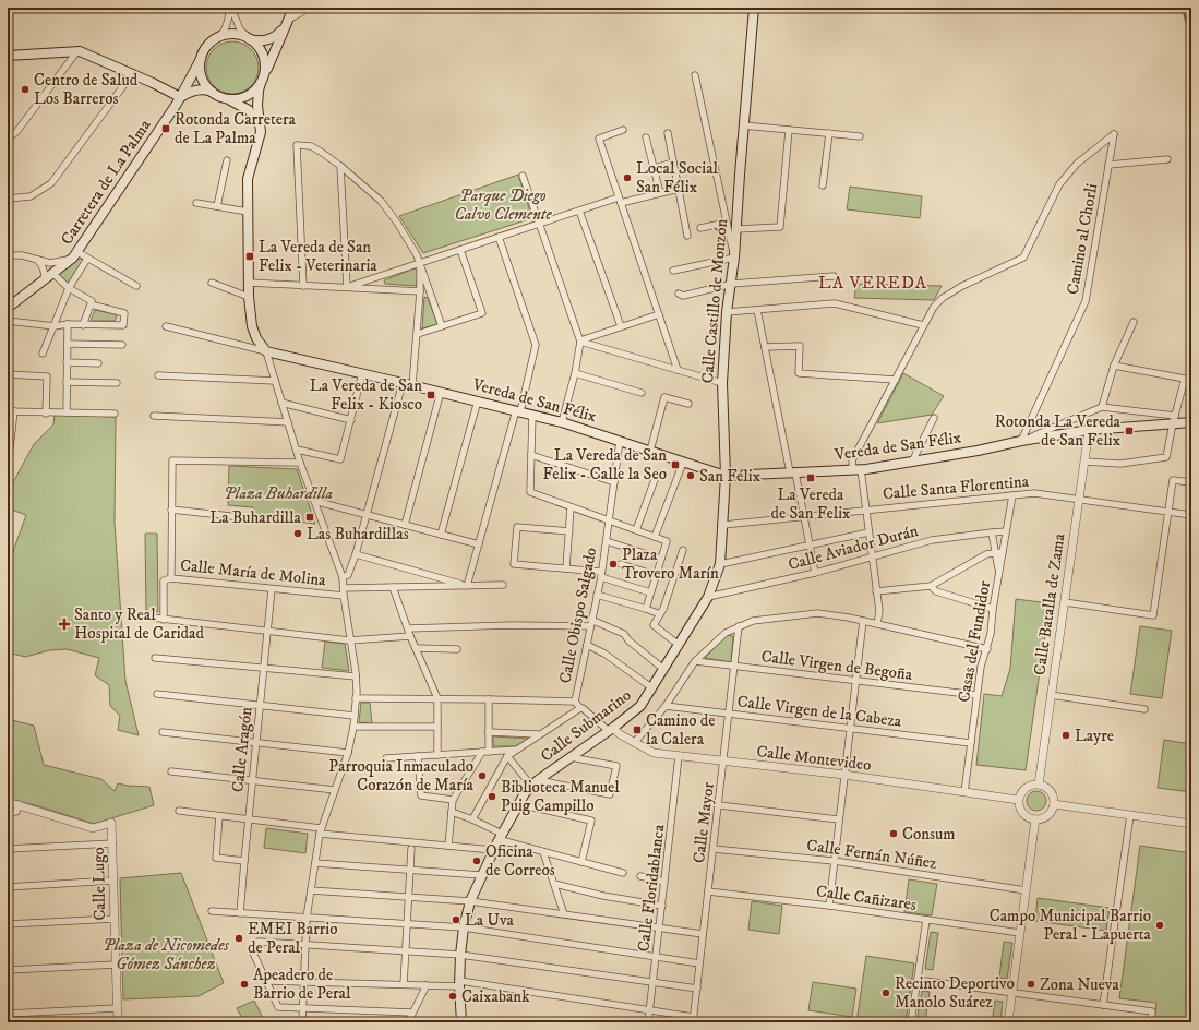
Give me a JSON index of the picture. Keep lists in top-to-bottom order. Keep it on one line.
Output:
{"streets":{"main road":["Carretera de La Palma","Calle Castillo de Monzón","Vereda de San Félix","Calle Submarino"],"street":["Camino al Chorli","Calle Santa Florentina","Calle Aviador Durán","Calle María de Molina","Calle Batalla de Zama","Calle Obispo Salgado","Casas del Fundidor","Calle Virgen de Begoña","Calle Virgen de la Cabeza","Calle Aragón","Calle Montevideo","Calle Mayor","Calle Fernán Núñez","Calle Lugo","Calle Floridablanca","Calle Cañizares"]},"crossings":[["Camino al Chorli","Vereda de San Félix"],["Calle Castillo de Monzón","Vereda de San Félix"],["Calle Castillo de Monzón","Calle Submarino"],["Vereda de San Félix","Calle Batalla de Zama"],["Vereda de San Félix","Calle Obispo Salgado"],["Vereda de San Félix","Calle Submarino"],["Calle Santa Florentina","Calle Batalla de Zama"],["Calle Santa Florentina","Casas del Fundidor"],["Calle Santa Florentina","Calle Submarino"],["Calle Aviador Durán","Casas del Fundidor"],["Calle Aviador Durán","Calle Submarino"],["Calle María de Molina","Calle Aragón"],["Calle Batalla de Zama","Calle Montevideo"],["Casas del Fundidor","Calle Virgen de Begoña"],["Casas del Fundidor","Calle Virgen de la Cabeza"],["Casas del Fundidor","Calle Montevideo"],["Calle Virgen de Begoña","Calle Mayor"],["Calle Virgen de la Cabeza","Calle Mayor"],["Calle Submarino","Calle Montevideo"],["Calle Montevideo","Calle Mayor"],["Calle Montevideo","Calle Floridablanca"],["Calle Mayor","Calle Fernán Núñez"],["Calle Mayor","Calle Cañizares"]],"districts":["LA VEREDA"],"parks":["Parque Diego Calvo Clemente","Plaza Buhardilla","Plaza de Nicomedes Gómez Sánchez"],"places":{"other":["Centro de Salud Los Barreros","Local Social San Félix","San Félix","Las Buhardillas","Plaza Trovero Marín","Layre","Parroquia Inmaculado Corazón de María","Biblioteca Manuel Puig Campillo","Consum","Oficina de Correos","La Uva","Campo Municipal Barrio Peral - Lapuerta","EMEI Barrio de Peral","Apeadero de Barrio de Peral","Zona Nueva","Recinto Deportivo Manolo Suárez","Caixabank"],"transit":["Rotonda Carretera de La Palma","La Vereda de San Felix - Veterinaria","La Vereda de San Felix - Kiosco","Rotonda La Vereda de San Felix","La Vereda de San Felix - Calle la Seo","La Vereda de San Felix","La Buhardilla","Camino de la Calera"],"health":["Santo y Real Hospital de Caridad"]}}
